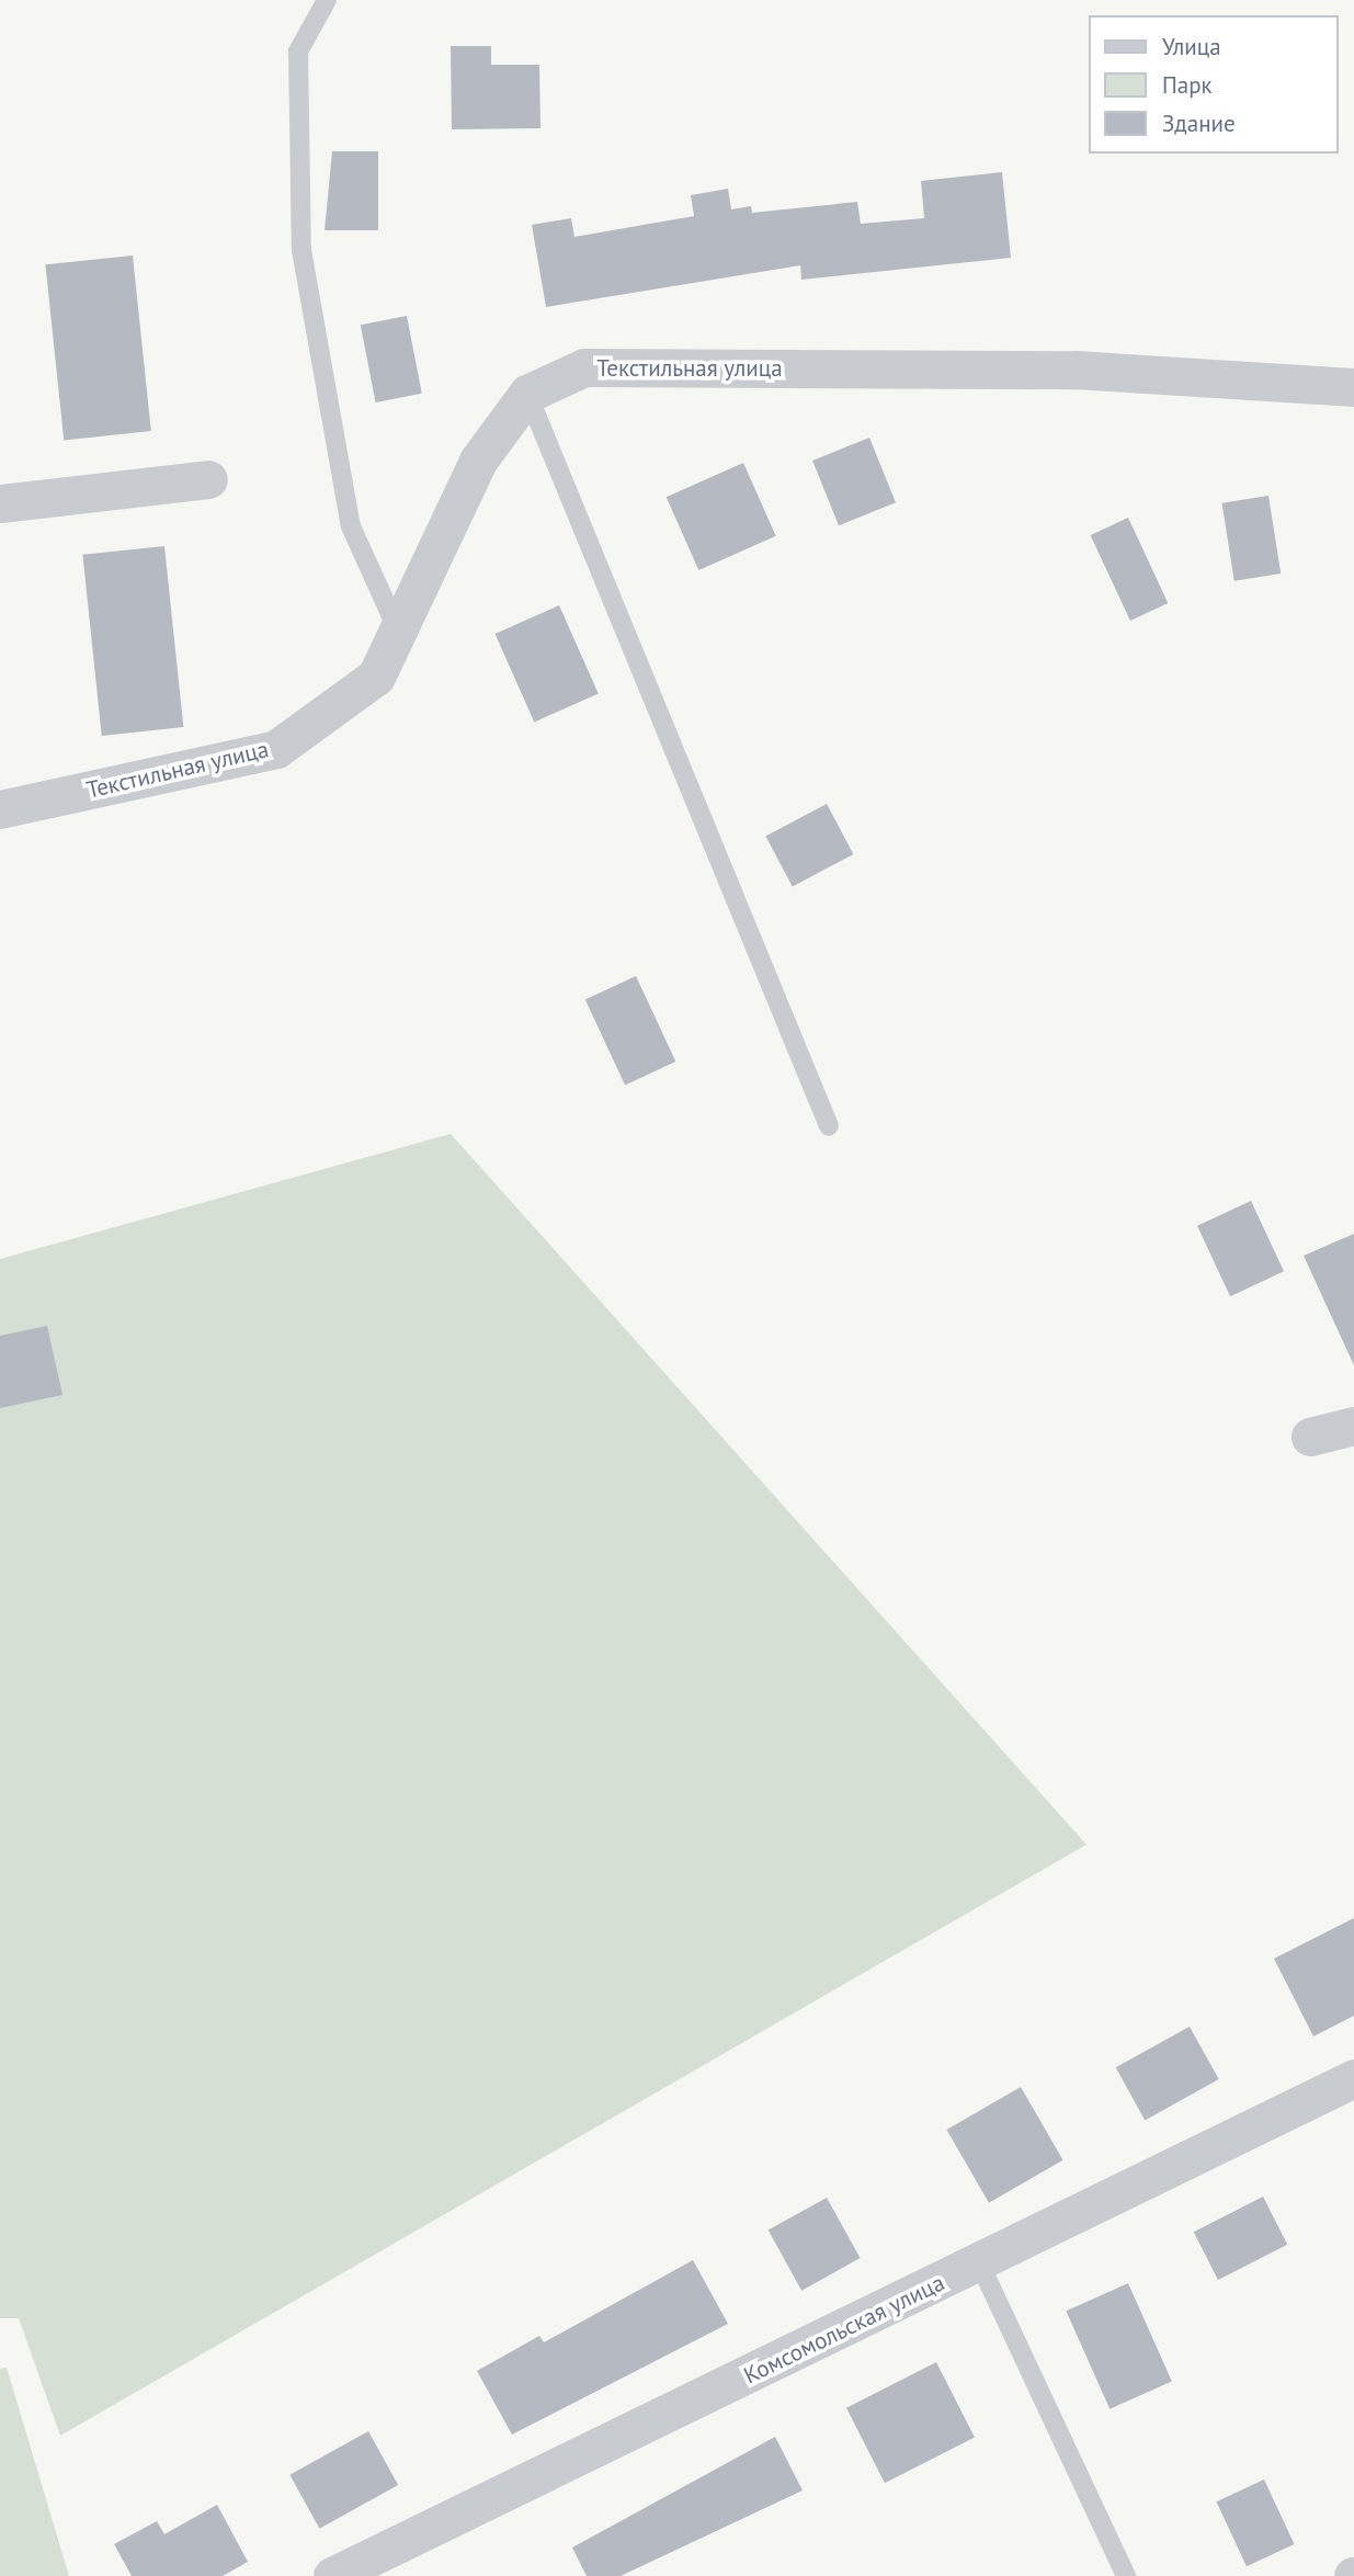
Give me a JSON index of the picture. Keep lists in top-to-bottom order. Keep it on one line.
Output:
{"streets":{"street":["Текстильная улица","Комсомольская улица"]},"legend":["Улица","Парк","Здание"]}
